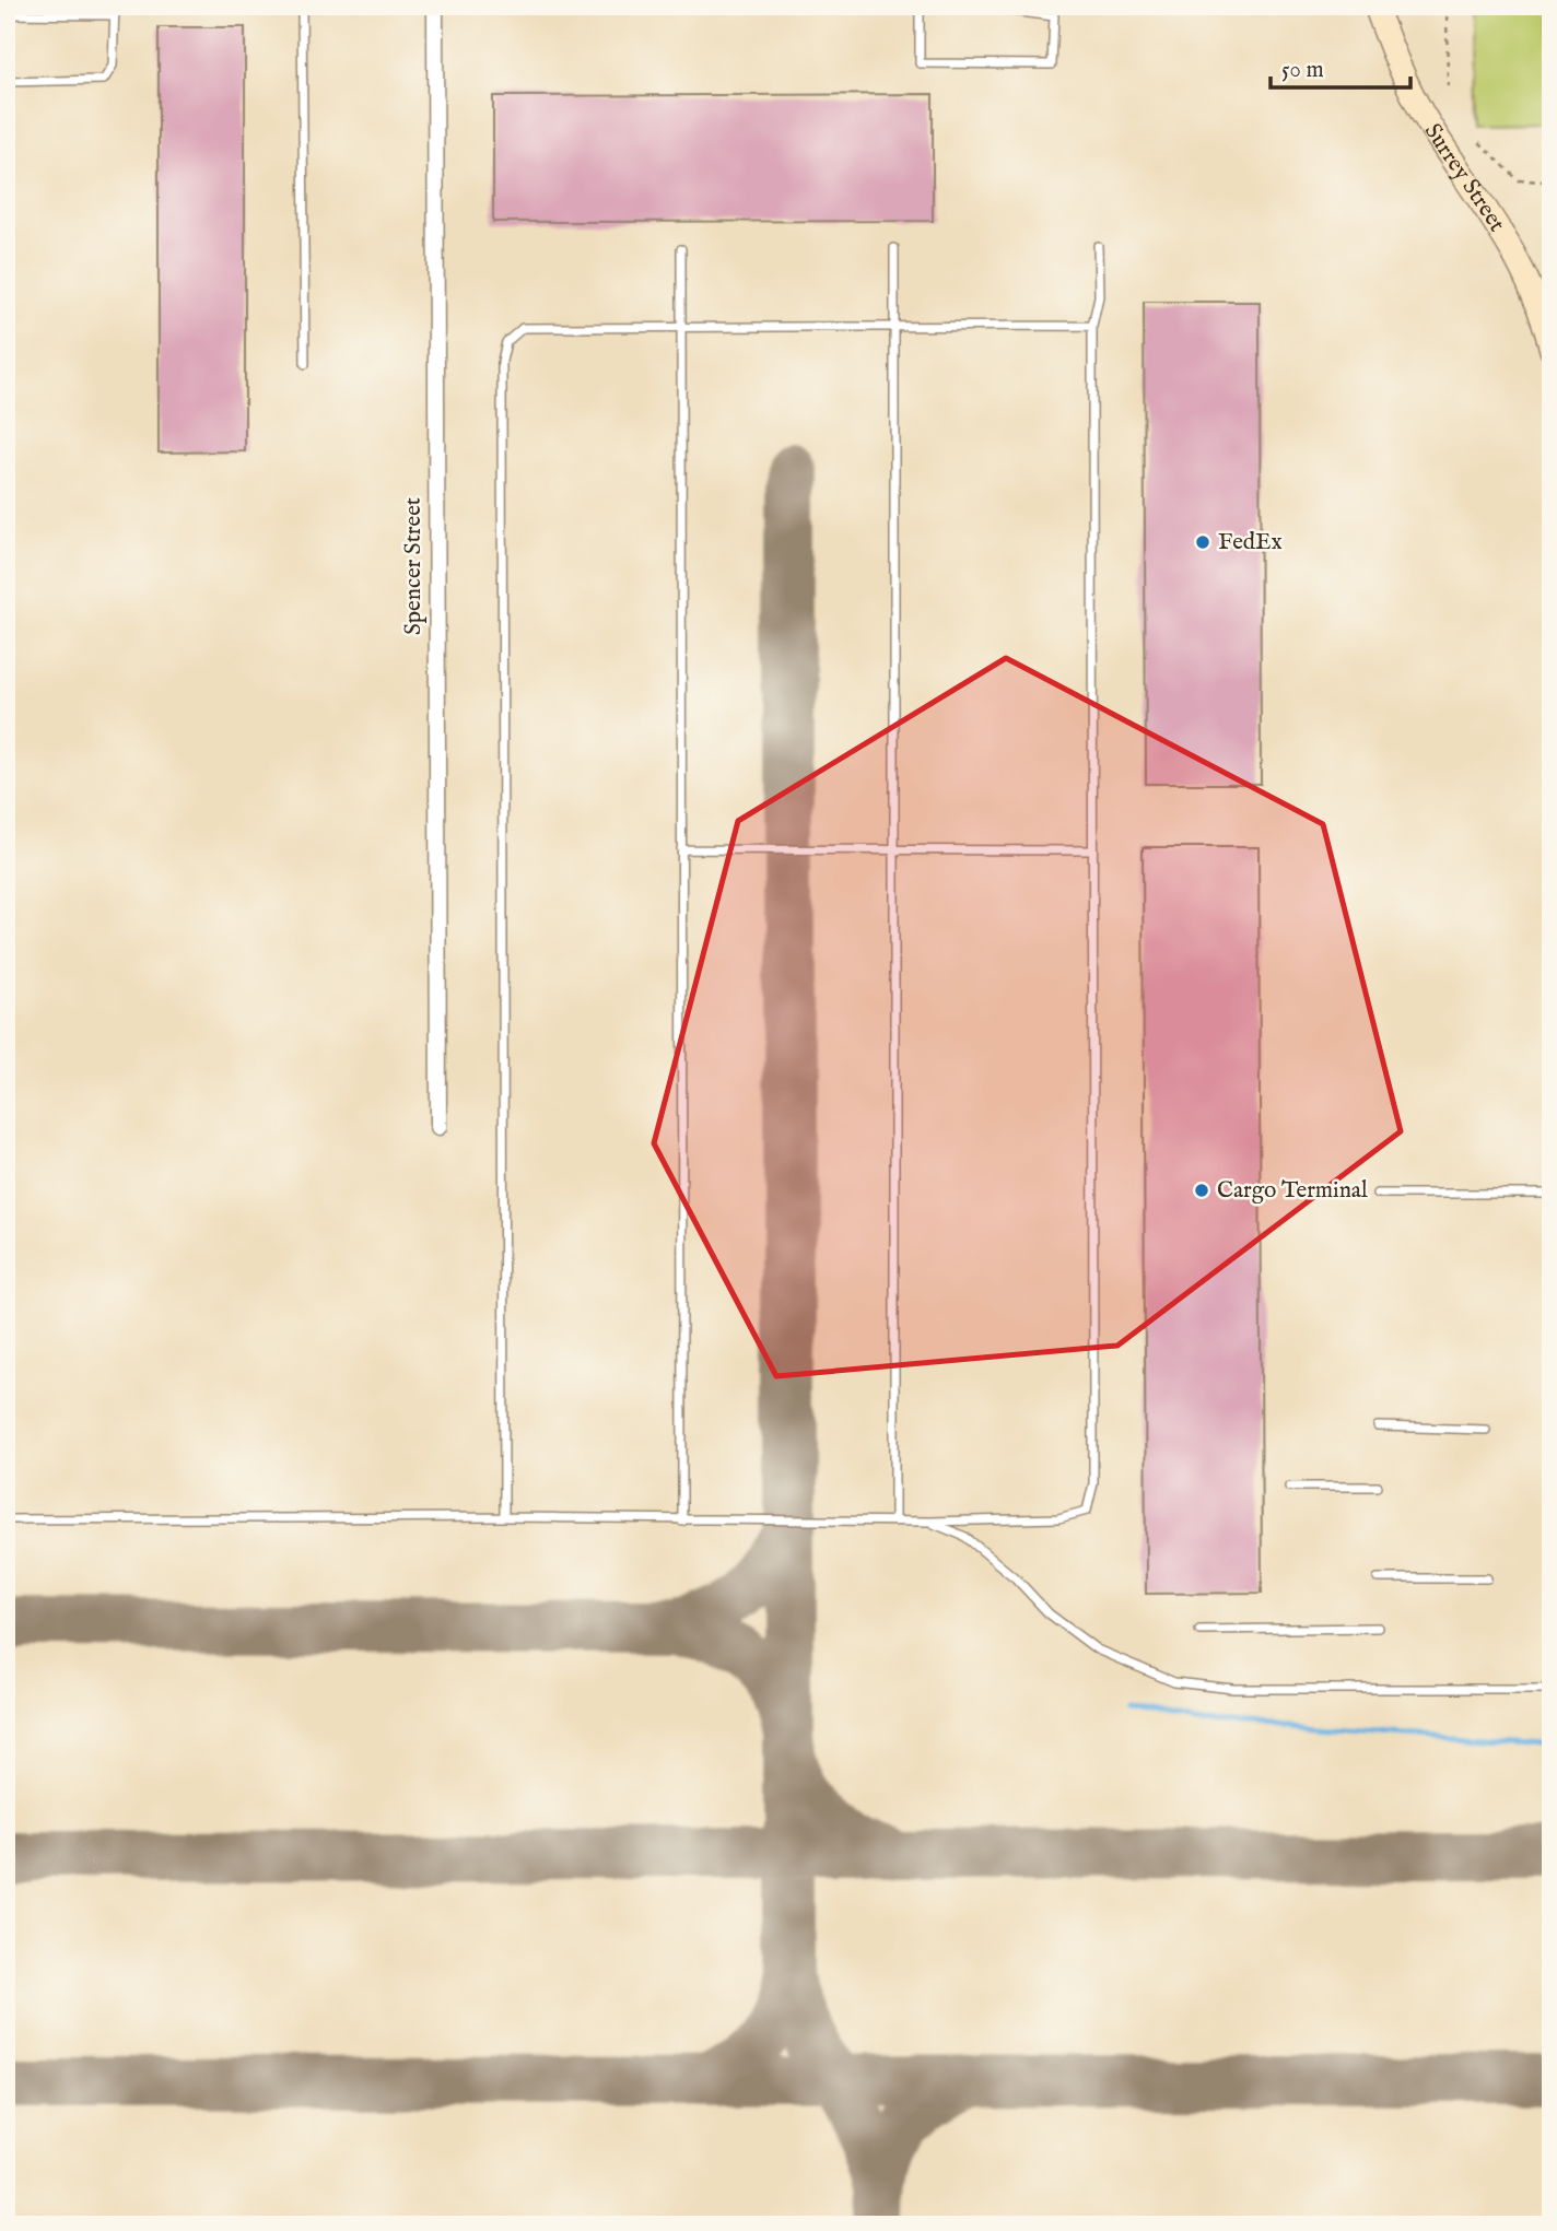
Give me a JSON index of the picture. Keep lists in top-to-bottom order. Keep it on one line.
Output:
{"streets":{"street":["Surrey Street","Spencer Street"]},"places":["FedEx","Cargo Terminal"],"scale_bar":"50 m"}
